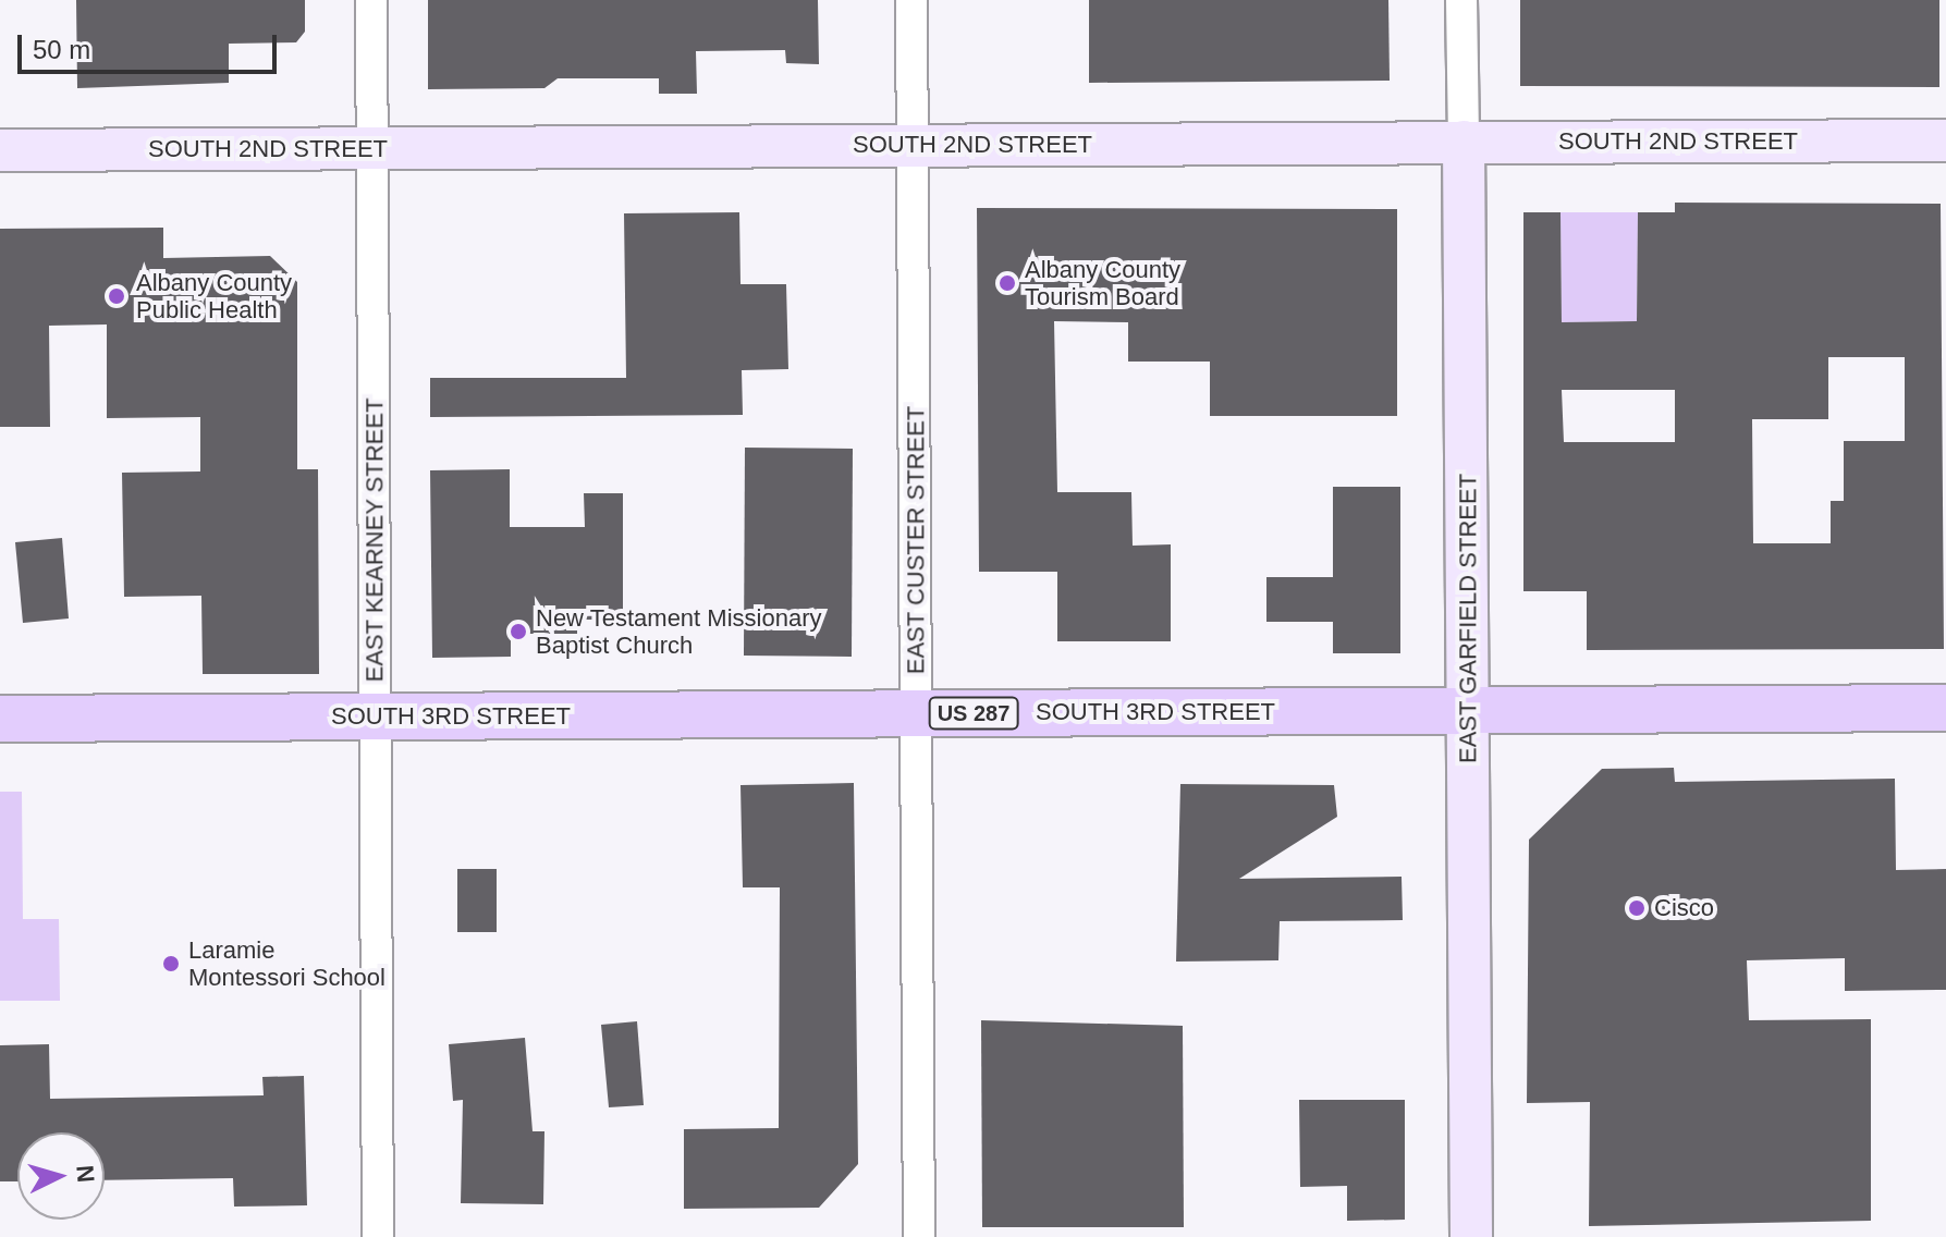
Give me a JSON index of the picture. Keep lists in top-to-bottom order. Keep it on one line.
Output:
{"streets":{"main road":["SOUTH 3RD STREET","US 287"],"street":["SOUTH 2ND STREET","EAST KEARNEY STREET","EAST CUSTER STREET","EAST GARFIELD STREET"]},"crossings":[["SOUTH 2ND STREET","EAST KEARNEY STREET"],["SOUTH 2ND STREET","EAST CUSTER STREET"],["SOUTH 2ND STREET","EAST GARFIELD STREET"],["EAST KEARNEY STREET","SOUTH 3RD STREET"],["EAST CUSTER STREET","SOUTH 3RD STREET"],["EAST GARFIELD STREET","SOUTH 3RD STREET"]],"places":["Albany County Tourism Board","Albany County Public Health","New Testament Missionary Baptist Church","Cisco","Laramie Montessori School"],"scale_bar":"50 m","north":"right"}
